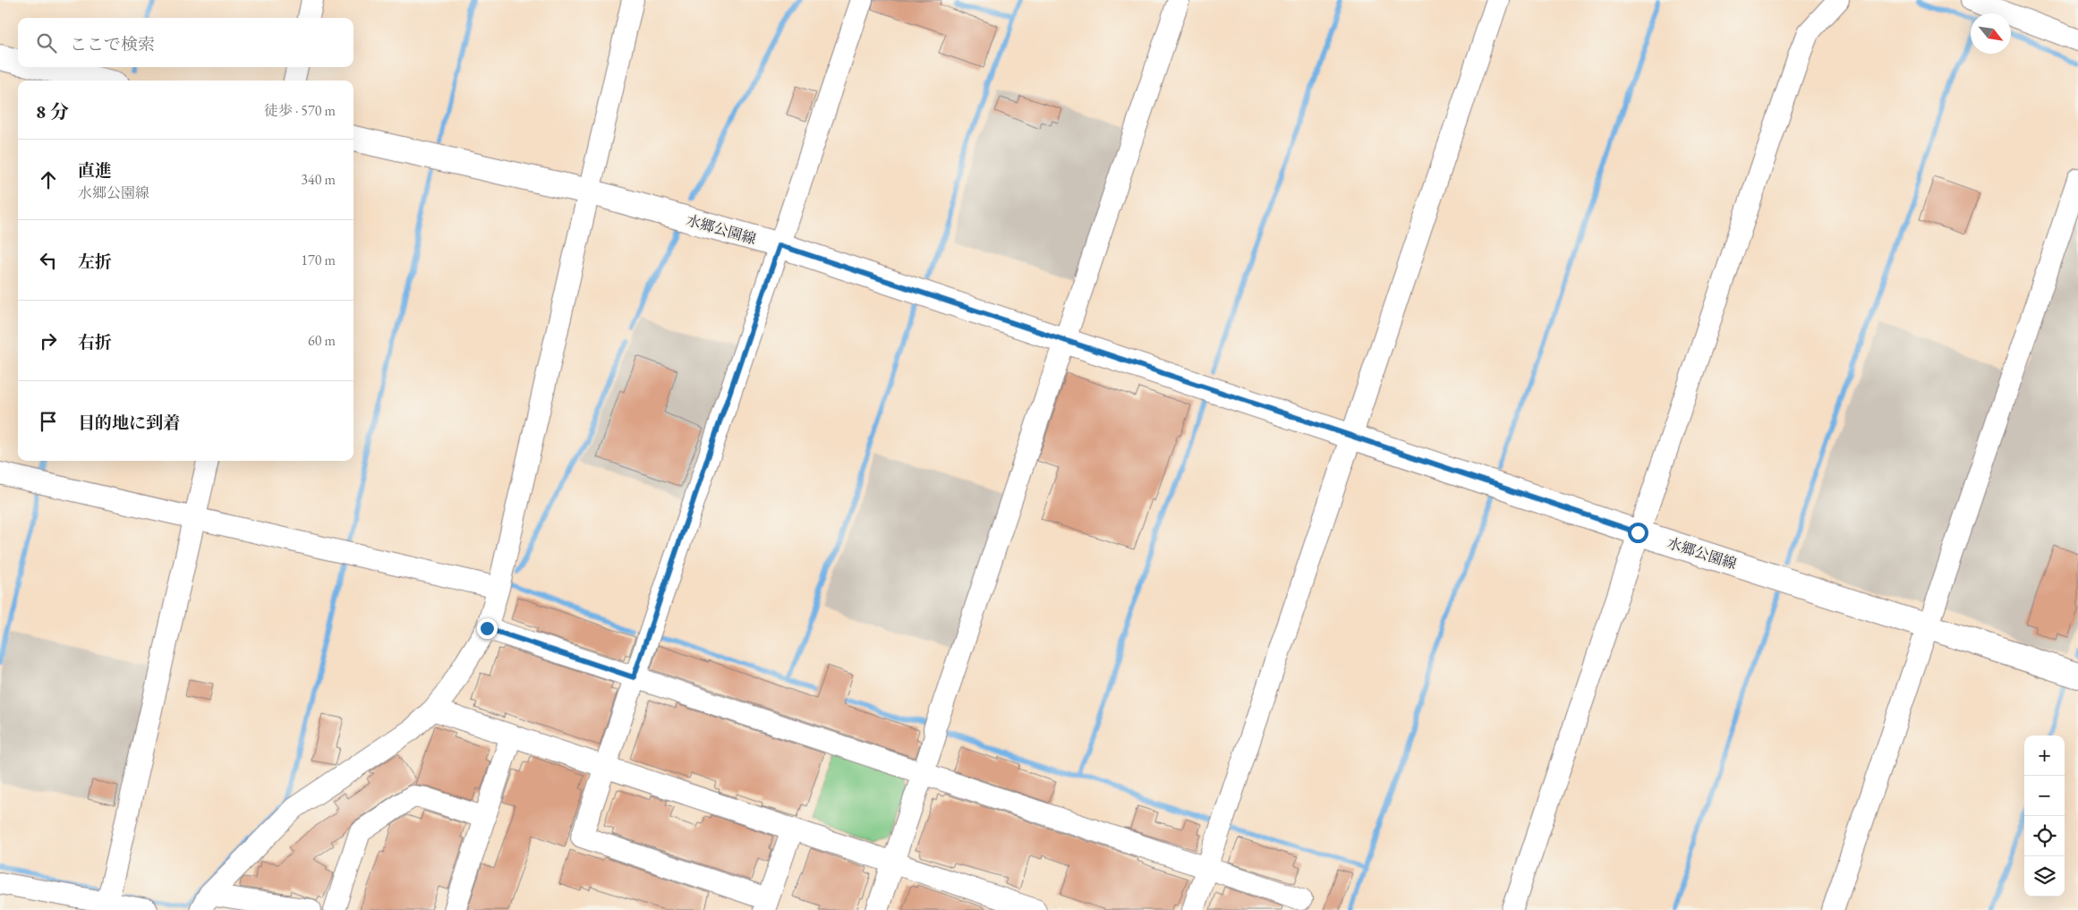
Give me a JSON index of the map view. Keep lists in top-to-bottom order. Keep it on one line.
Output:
{"streets":{"main road":["水郷公園線"]},"north":"bottom right","page":{"search":"ここで検索","heading":["8 分","徒歩 · 570 m"],"list":[["直進","水郷公園線","340 m"],["左折","170 m"],["右折","60 m"],"目的地に到着"],"map_buttons":["+","−"]}}
